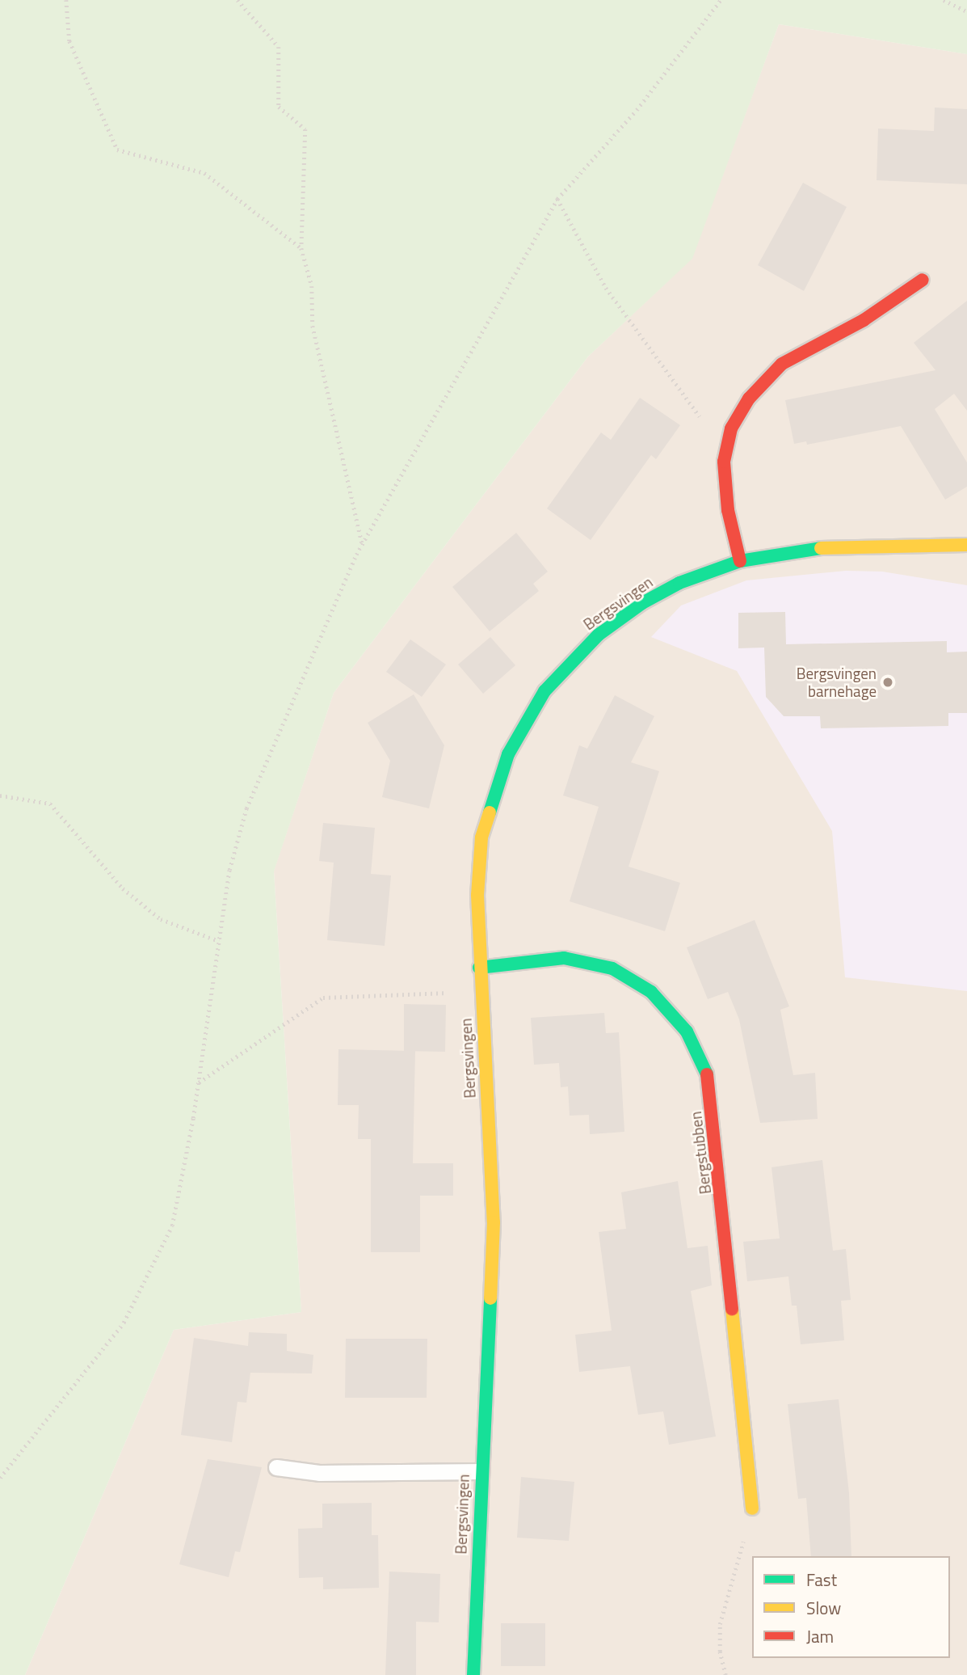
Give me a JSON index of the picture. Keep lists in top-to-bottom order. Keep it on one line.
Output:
{"streets":{"street":["Bergsvingen","Bergstubben"]},"crossings":[["Bergsvingen","Bergstubben"]],"places":["Bergsvingen barnehage"],"legend":["Fast","Slow","Jam"]}
